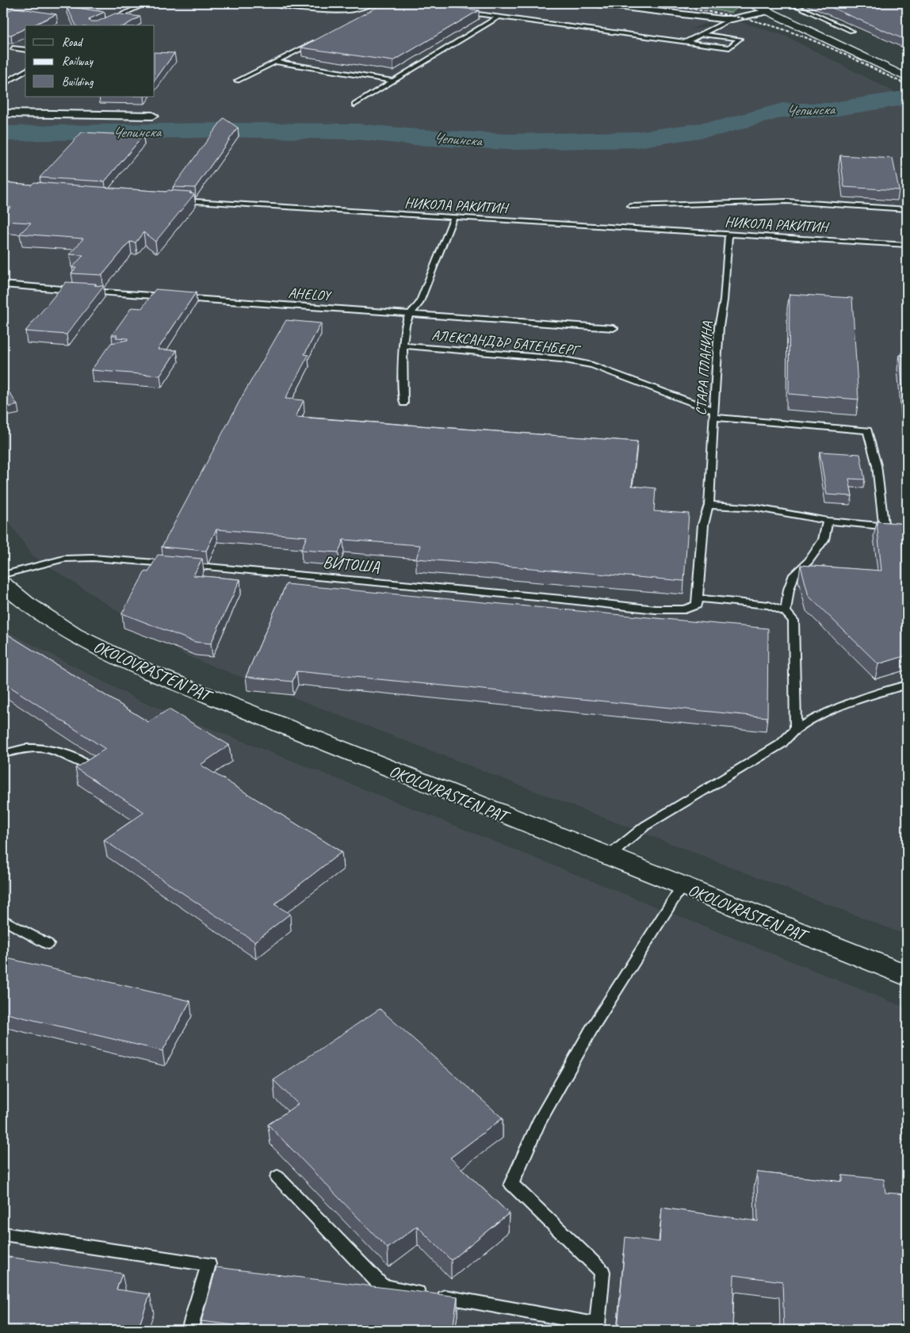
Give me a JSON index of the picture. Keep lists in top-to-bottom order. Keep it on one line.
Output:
{"streets":{"street":["OKOLOVRASTEN PAT"],"lane":["НИКОЛА РАКИТИН","AHELOY","АЛЕКСАНДЪР БАТЕНБЕРГ","СТАРА ПЛАНИНА","ВИТОША"]},"crossings":[["НИКОЛА РАКИТИН","СТАРА ПЛАНИНА"],["АЛЕКСАНДЪР БАТЕНБЕРГ","СТАРА ПЛАНИНА"],["СТАРА ПЛАНИНА","ВИТОША"]],"water":["Чепинска"],"legend":["Road","Railway","Building"]}
